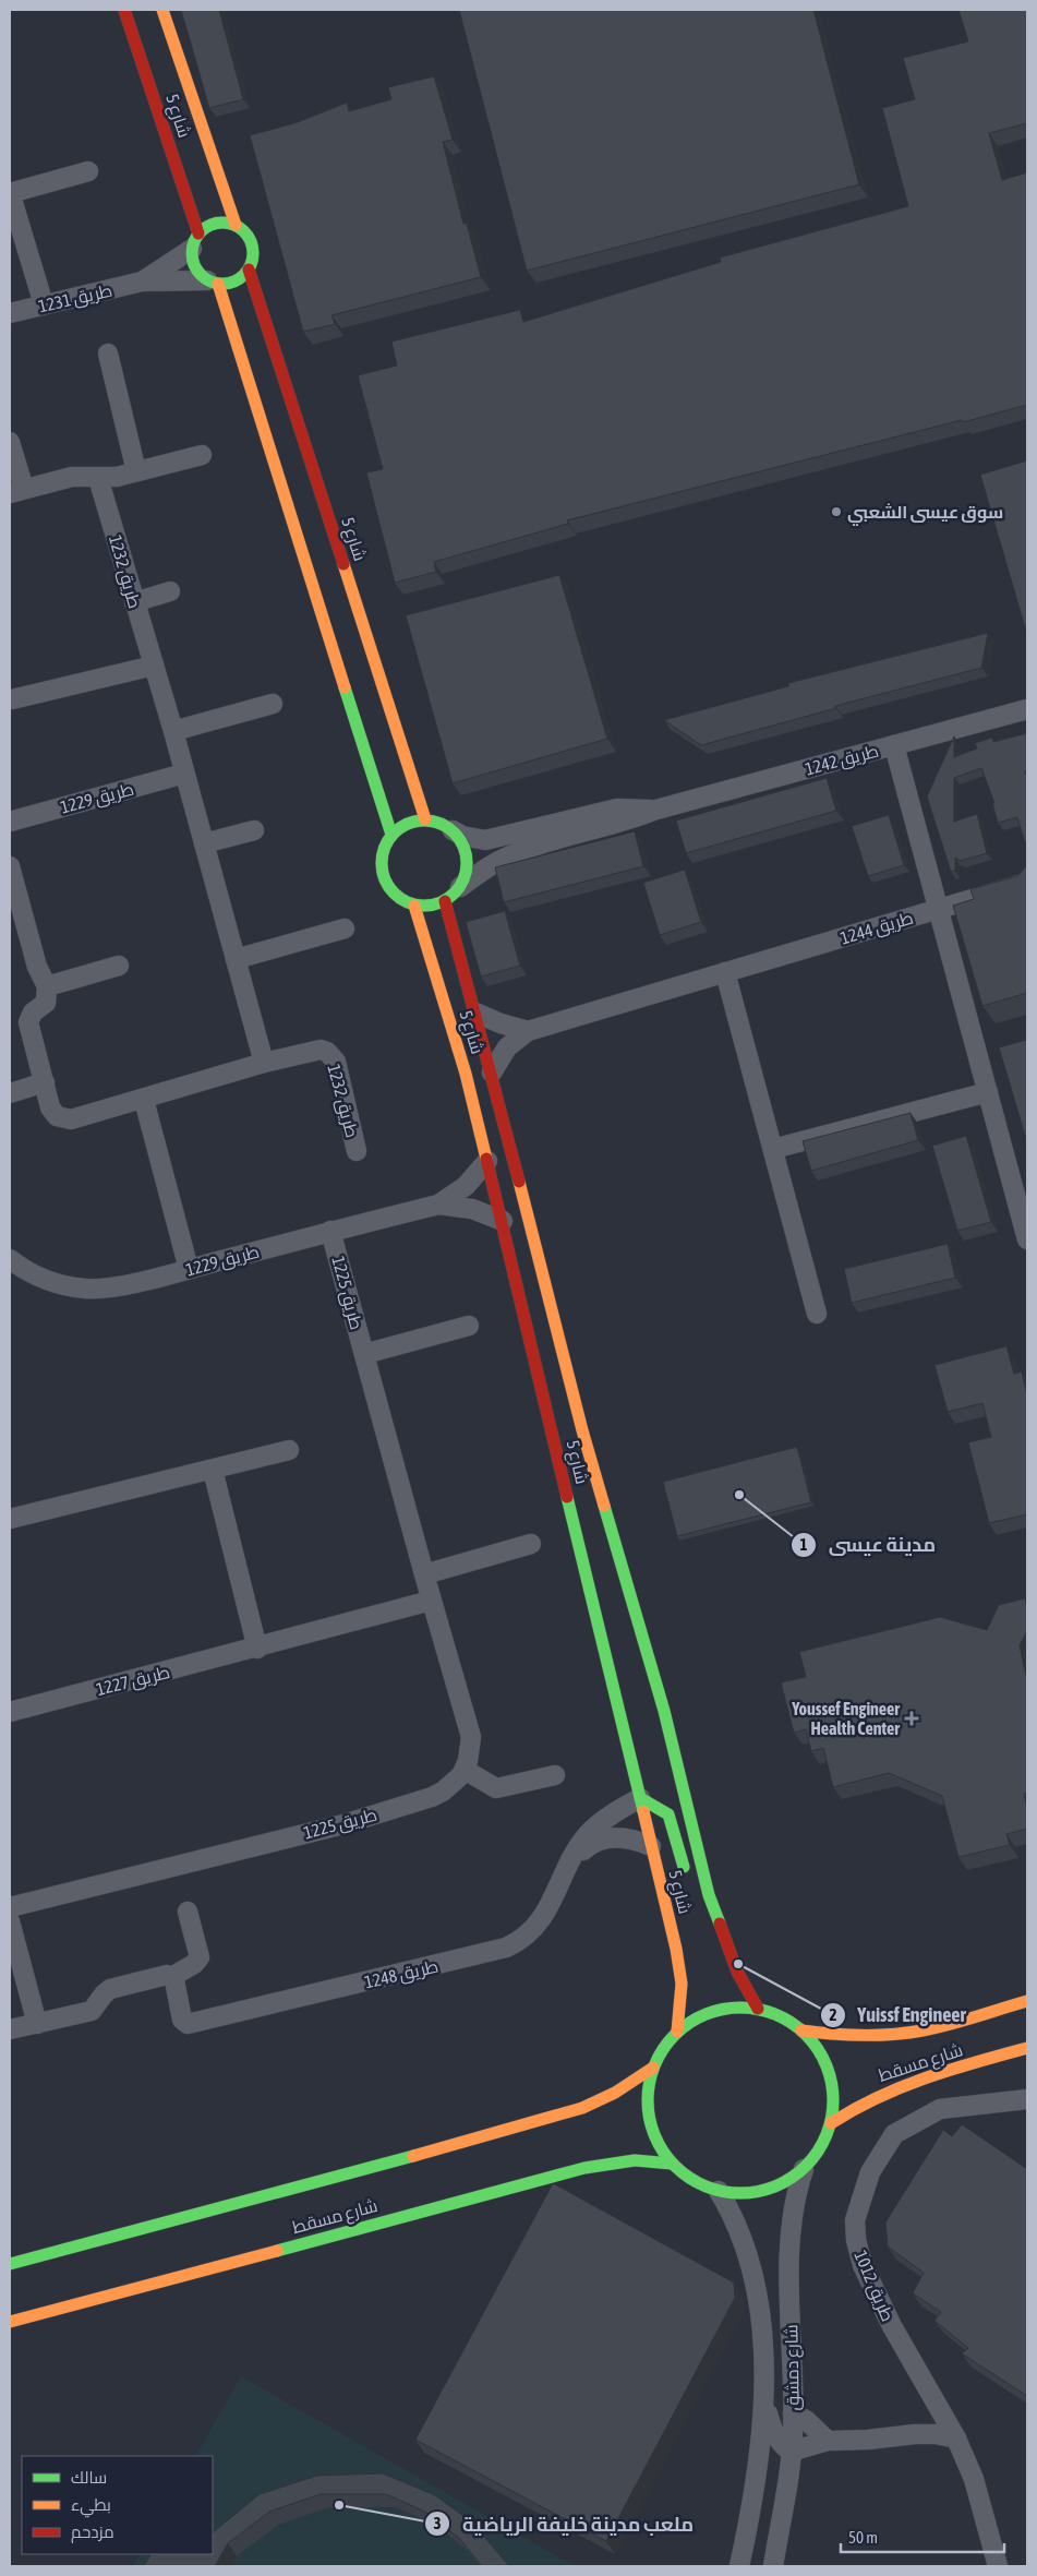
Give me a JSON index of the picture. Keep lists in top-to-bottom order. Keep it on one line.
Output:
{"streets":{"street":["شارع 5","طريق 1231","طريق 1232","طريق 1242","طريق 1229","طريق 1244","طريق 1225","طريق 1227","طريق 1248","شارع مسقط","طريق 1012","شارع دمشق"]},"crossings":[["شارع 5","طريق 1231"],["شارع 5","طريق 1242"],["شارع 5","طريق 1229"],["شارع 5","طريق 1244"],["شارع 5","طريق 1248"],["شارع 5","شارع مسقط"],["شارع 5","شارع دمشق"],["طريق 1232","طريق 1229"],["طريق 1229","طريق 1225"],["طريق 1225","طريق 1227"],["شارع مسقط","شارع دمشق"]],"places":{"other":["سوق عيسى الشعبي","مدينة عيسى","Yuissf Engineer","ملعب مدينة خليفة الرياضية"],"health":["Youssef Engineer Health Center"]},"legend":["سالك","بطيء","مزدحم"],"scale_bar":"50 m"}
